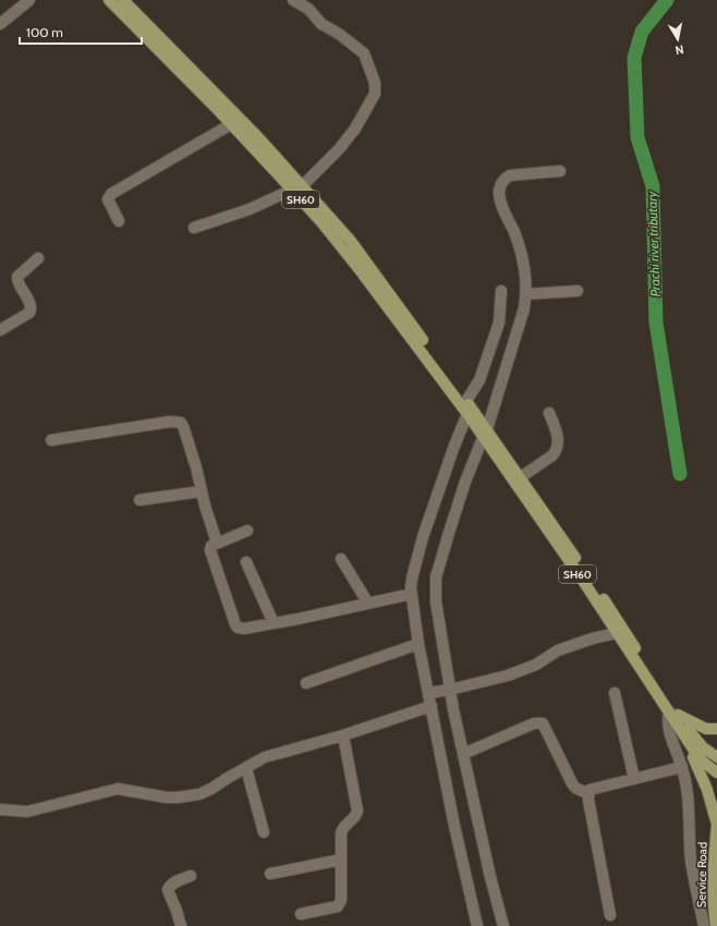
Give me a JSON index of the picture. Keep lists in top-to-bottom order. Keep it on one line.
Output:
{"streets":{"main road":["SH60","Service Road"]},"water":["Prachi river tributary"],"scale_bar":"100 m","north":"bottom"}
